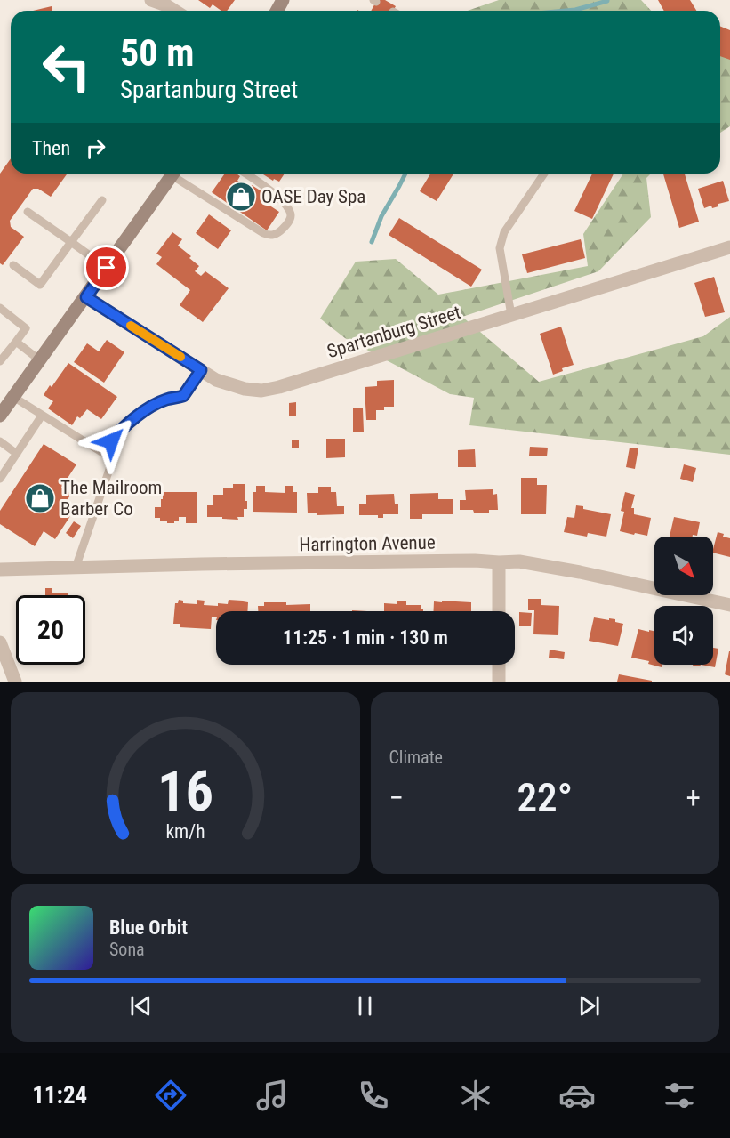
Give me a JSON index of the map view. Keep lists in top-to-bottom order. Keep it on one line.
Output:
{"streets":{"street":["Spartanburg Street","Harrington Avenue"]},"places":{"shop":["OASE Day Spa","The Mailroom Barber Co"]},"north":"bottom right","page":{"turn":["50 m","Spartanburg Street"],"then":"Then","limit":"20","trip":"11:25 · 1 min · 130 m","tile":"Climate","heat":["−","22°","+"],"song":["Blue Orbit","Sona"],"tabs":"11:24","gauge":["16","km/h"]}}
